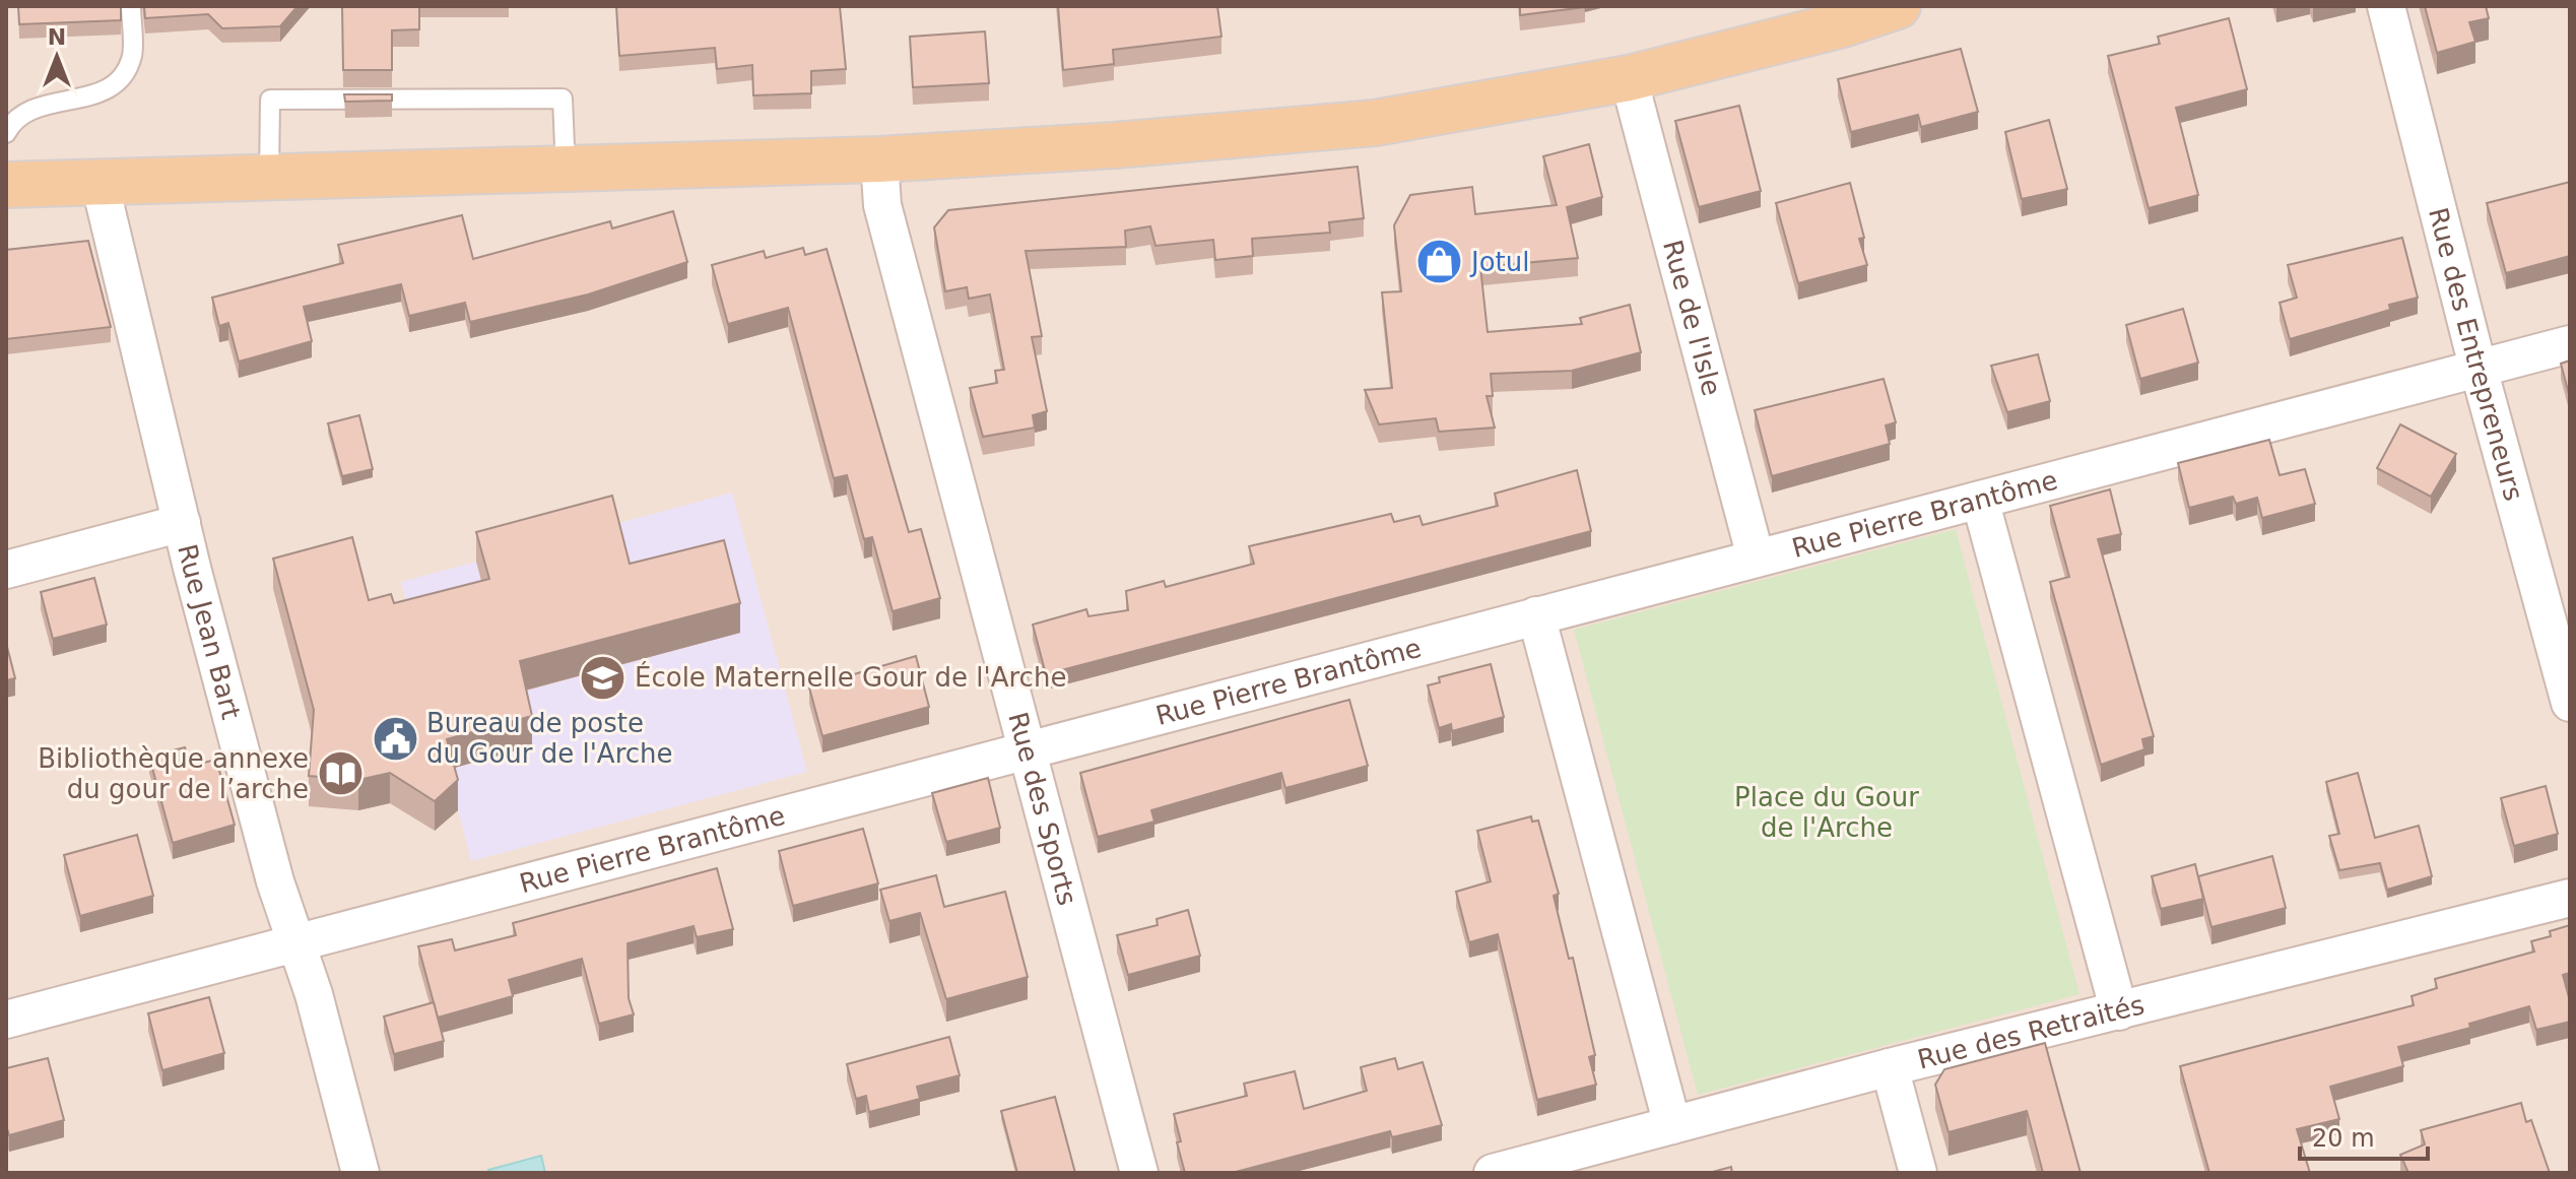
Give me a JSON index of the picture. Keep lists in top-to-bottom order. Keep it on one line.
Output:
{"streets":{"street":["Rue de l'Isle","Rue des Entrepreneurs","Rue Pierre Brantôme","Rue Jean Bart","Rue des Sports","Rue des Retraités"]},"crossings":[["Rue de l'Isle","Rue Pierre Brantôme"],["Rue des Entrepreneurs","Rue Pierre Brantôme"],["Rue Pierre Brantôme","Rue Jean Bart"],["Rue Pierre Brantôme","Rue des Sports"]],"parks":["Place du Gour de l'Arche"],"places":{"shop":["Jotul"],"school or university":["École Maternelle Gour de l'Arche"],"public building":["Bureau de poste du Gour de l'Arche"],"library":["Bibliothèque annexe du gour de l’arche"]},"scale_bar":"20 m","north":"top"}
